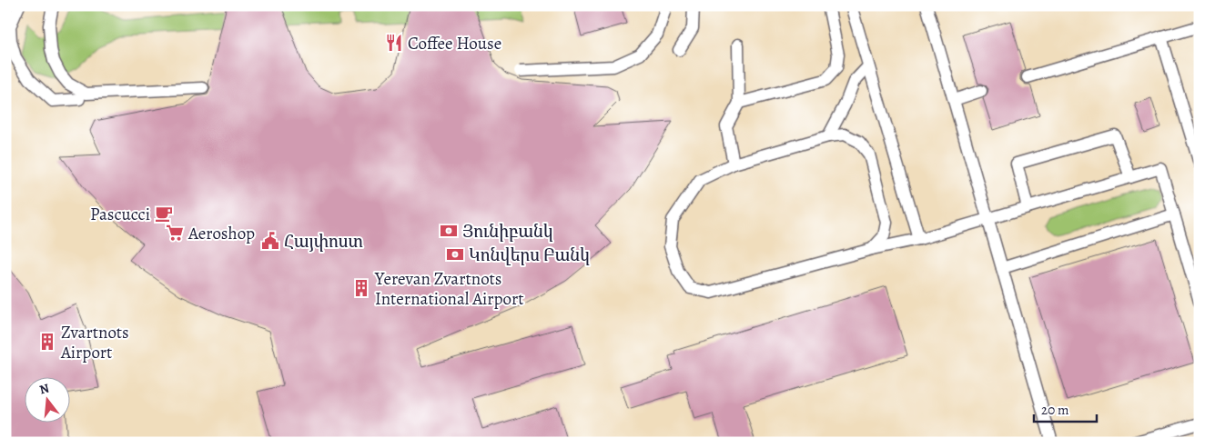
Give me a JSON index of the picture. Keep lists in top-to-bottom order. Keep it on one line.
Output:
{"places":{"restaurant":["Coffee House"],"cafe":["Pascucci"],"bank":["Յունիբանկ","Կոնվերս Բանկ"],"supermarket":["Aeroshop"],"public building":["Հայփոստ"],"building":["Yerevan Zvartnots International Airport","Zvartnots Airport"]},"scale_bar":"20 m","north":"top"}
